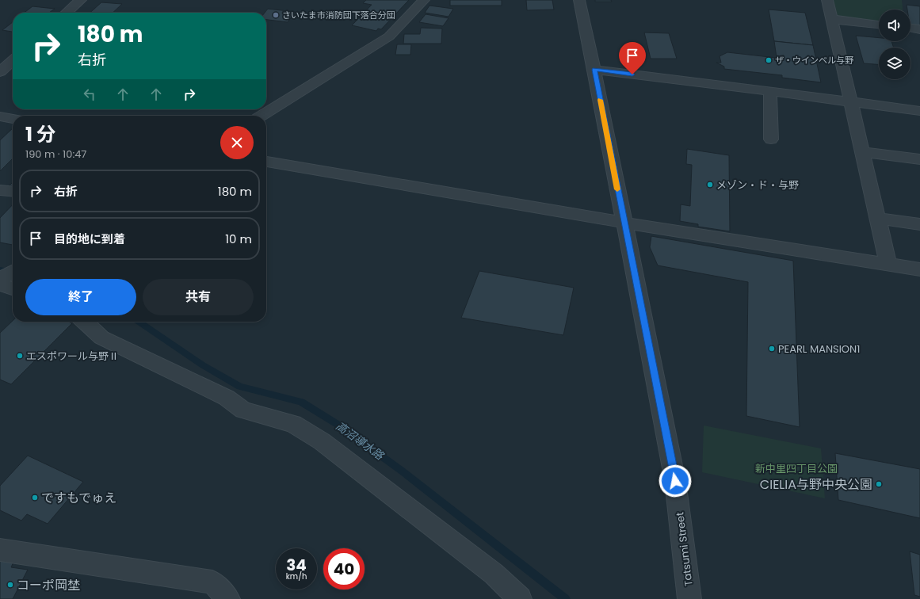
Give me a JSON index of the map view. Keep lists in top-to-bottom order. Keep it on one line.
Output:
{"streets":{"street":["Tatsumi Street"]},"water":["高沼導水路"],"parks":["新中里四丁目公園"],"places":["さいたま市消防団下落合分団","ザ・ウインベル与野","メゾン・ド・与野","PEARL MANSION1","エスポワール与野Ⅱ","CIELIA与野中央公園","ですもでゅえ","コーポ岡埜"],"page":{"turn":["180 m","右折"],"heading":["1 分","190 m · 10:47"],"list":[{"name":"右折","value":"180 m"},{"name":"目的地に到着","value":"10 m"}],"buttons":["終了","共有"],"speed":"34 km/h","limit":"40"}}
